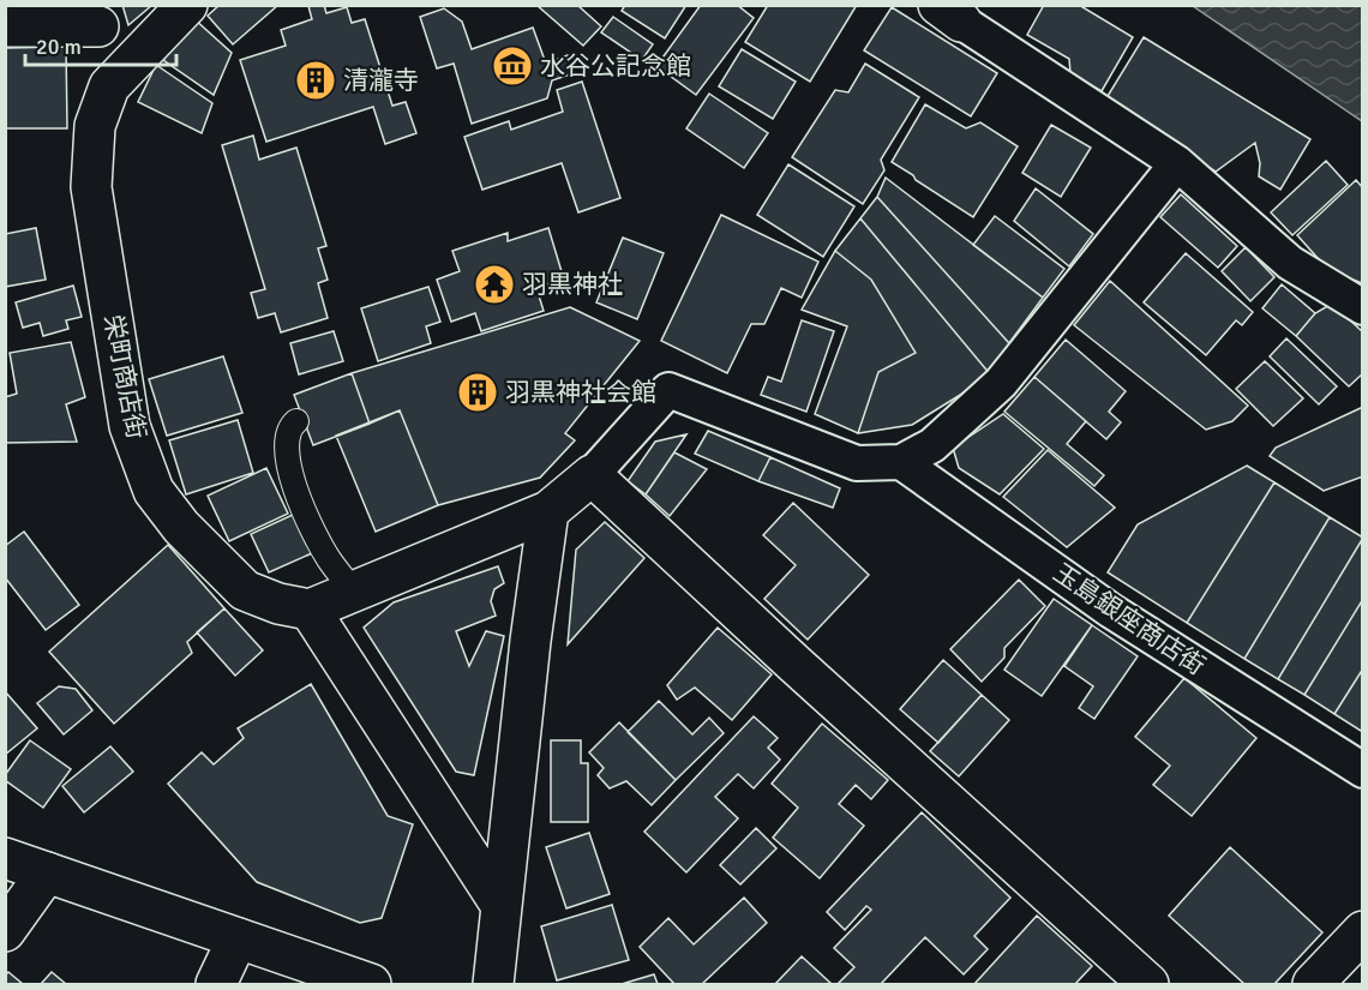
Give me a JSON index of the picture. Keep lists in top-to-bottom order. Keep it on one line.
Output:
{"streets":{"street":["栄町商店街","玉島銀座商店街"]},"places":{"museum":["水谷公記念館"],"building":["清瀧寺","羽黒神社会館"],"temple":["羽黒神社"]},"scale_bar":"20 m"}
